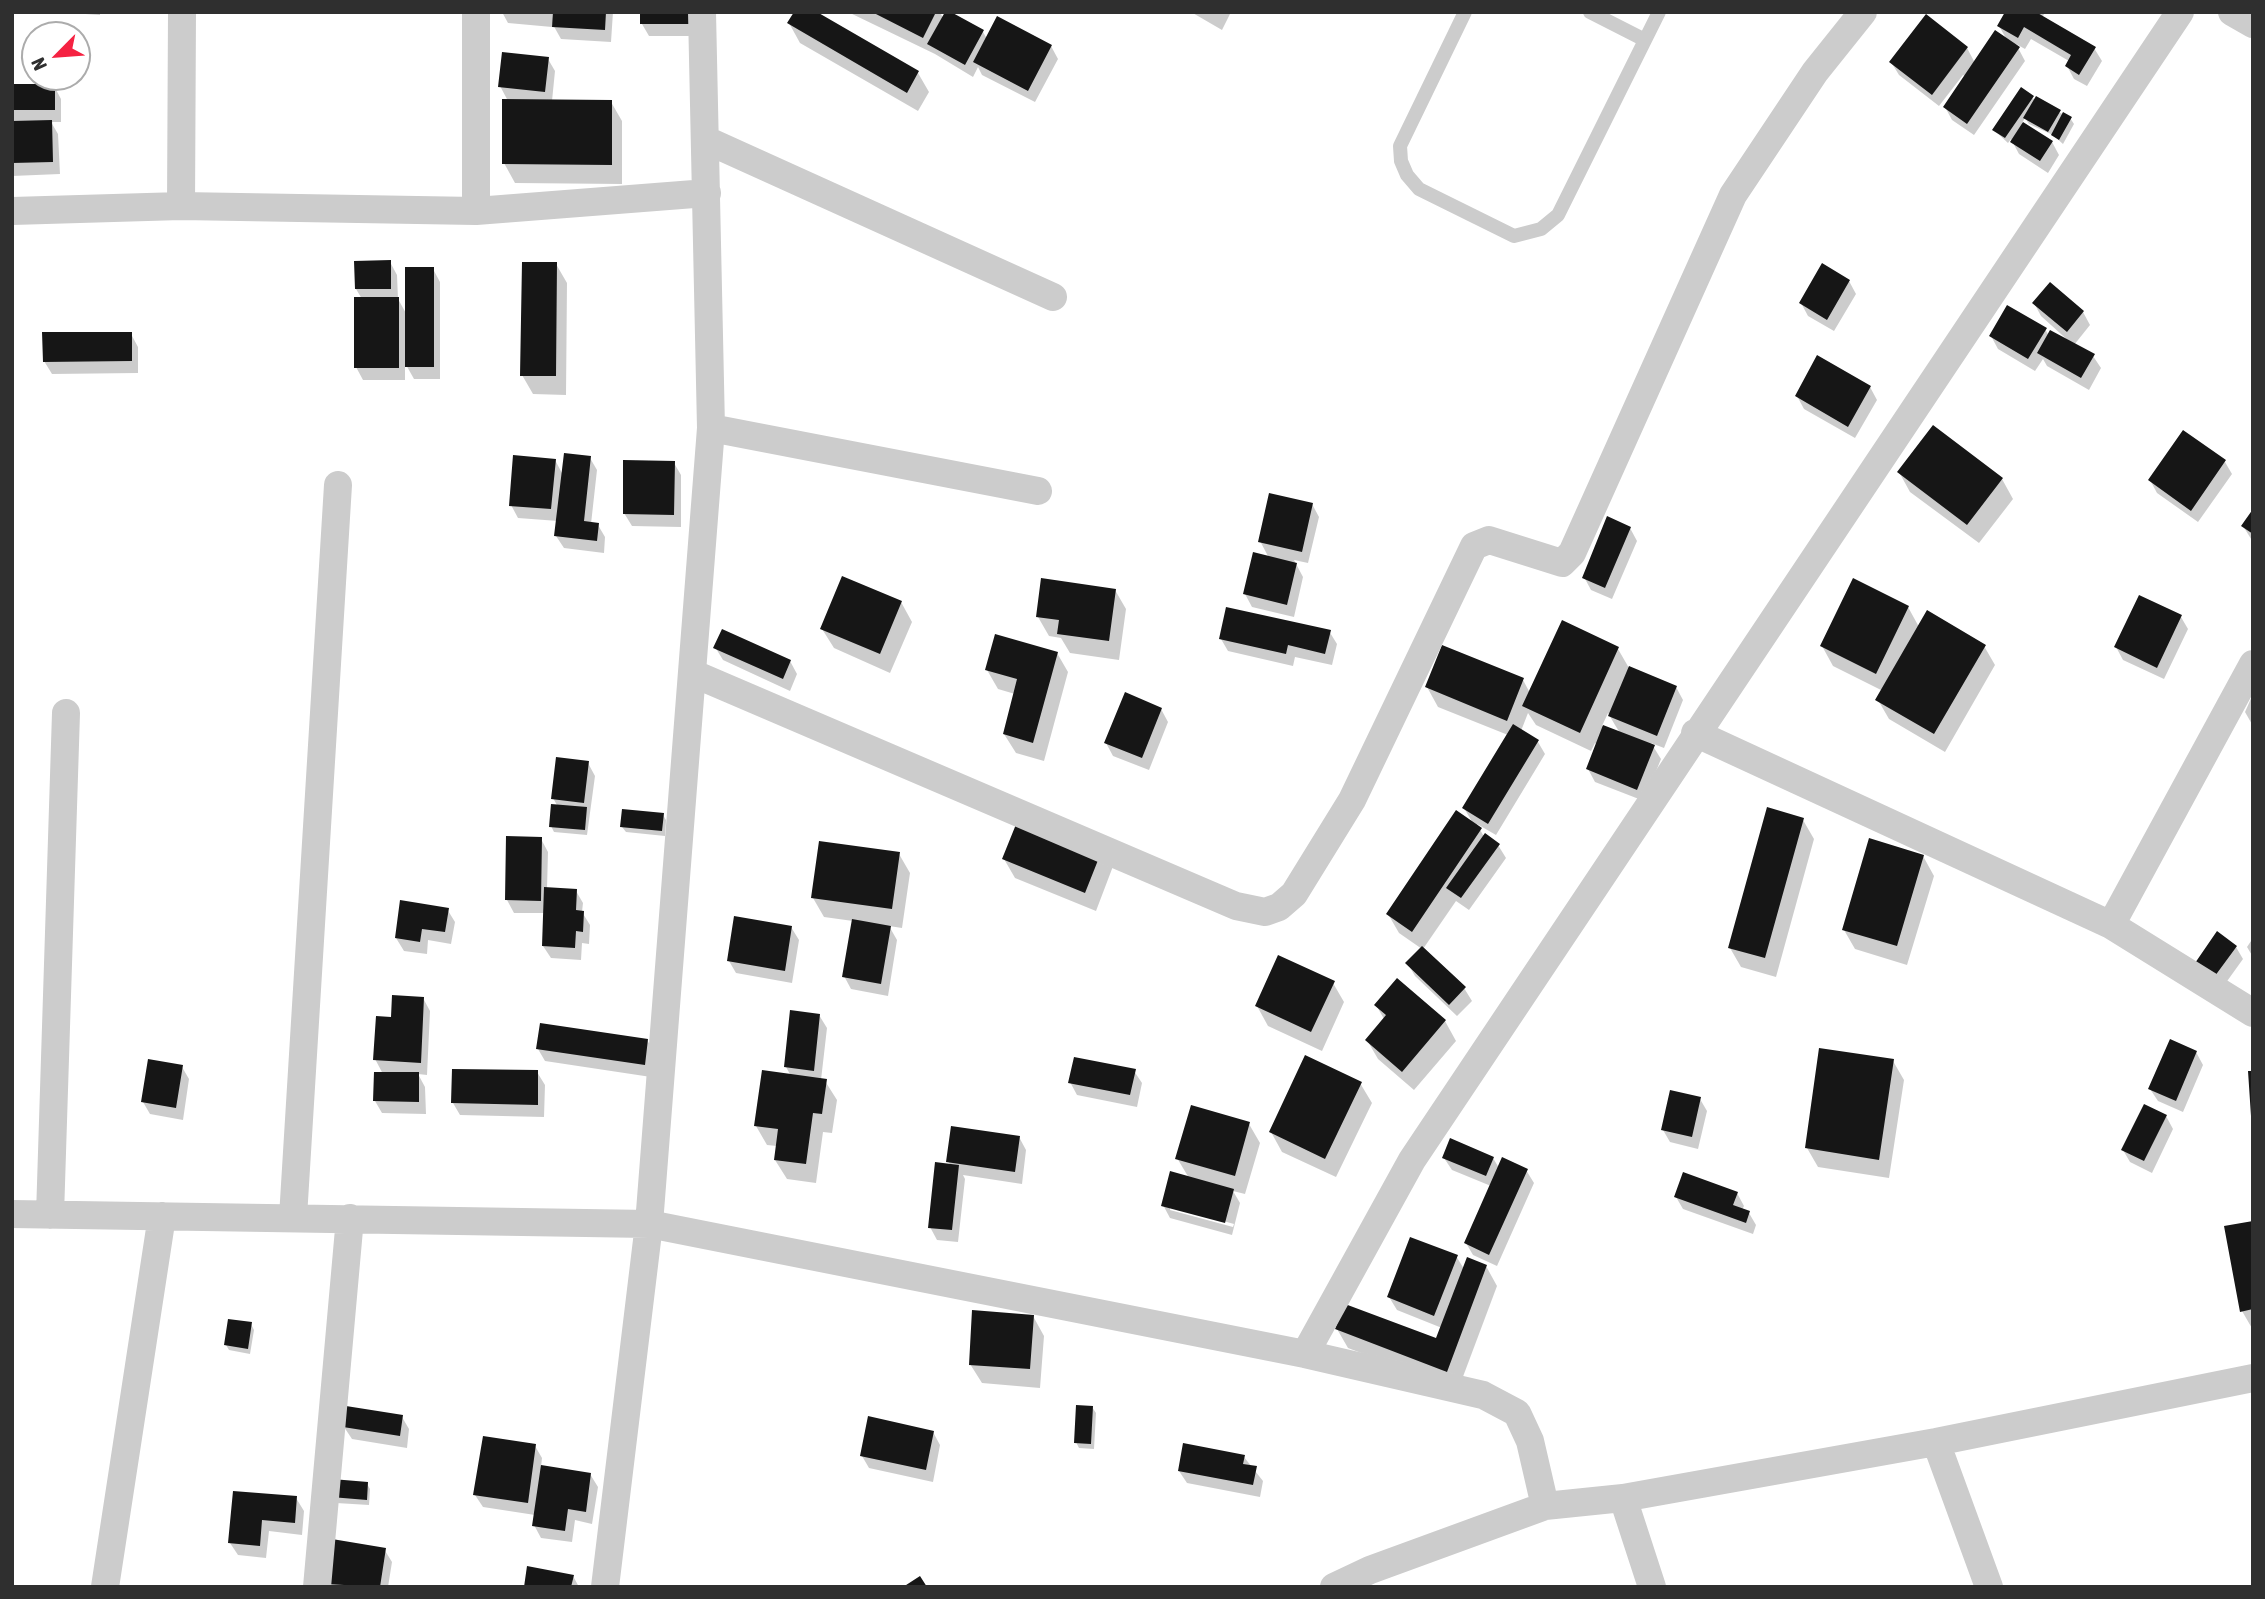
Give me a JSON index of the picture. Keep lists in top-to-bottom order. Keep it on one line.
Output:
{"north":"bottom left"}
